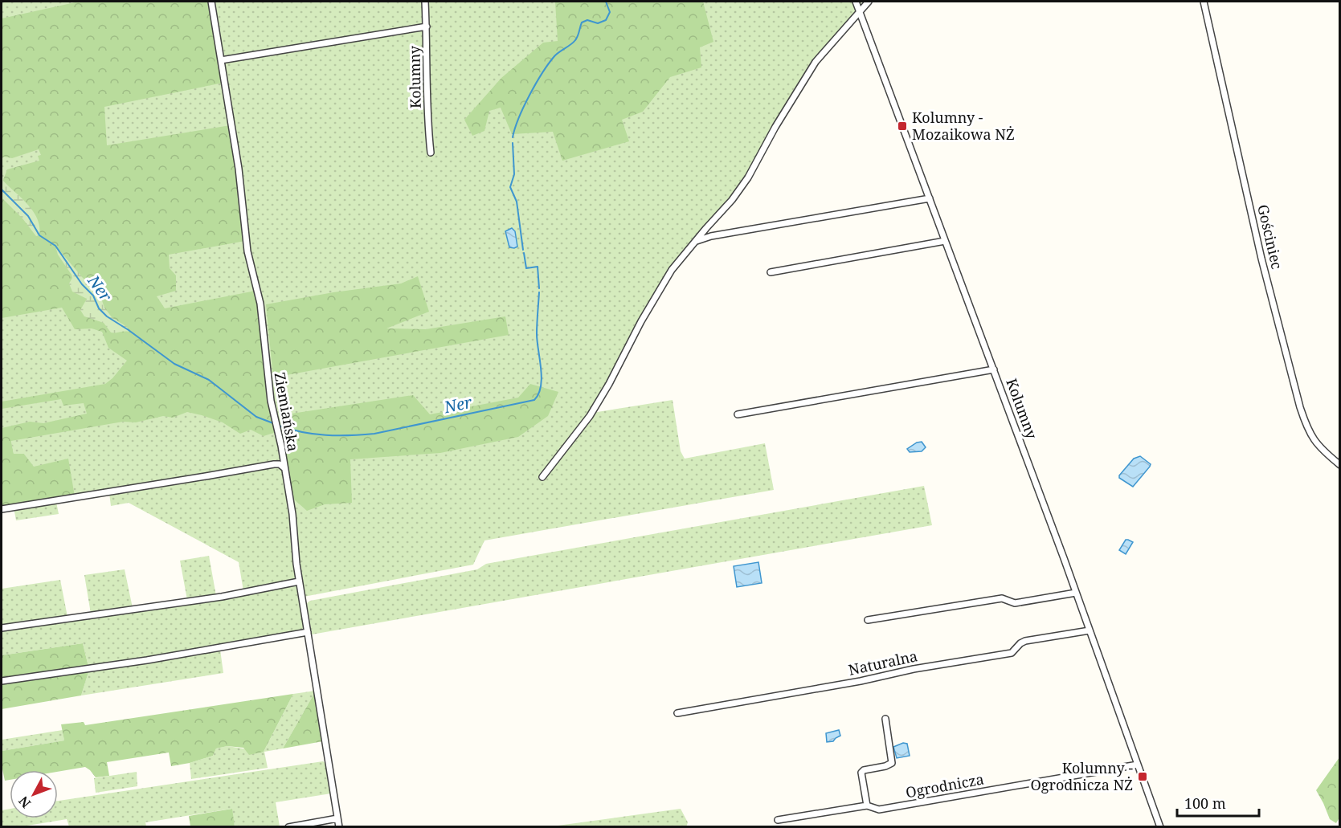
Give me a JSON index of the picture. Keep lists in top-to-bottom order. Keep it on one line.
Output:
{"streets":{"street":["Kolumny","Gościniec","Ziemiańska","Naturalna","Ogrodnicza"]},"crossings":[["Kolumny","Naturalna"],["Kolumny","Ogrodnicza"]],"water":["Ner"],"places":{"transit":["Kolumny - Mozaikowa NŻ","Kolumny - Ogrodnicza NŻ"]},"scale_bar":"100 m","north":"bottom left"}
